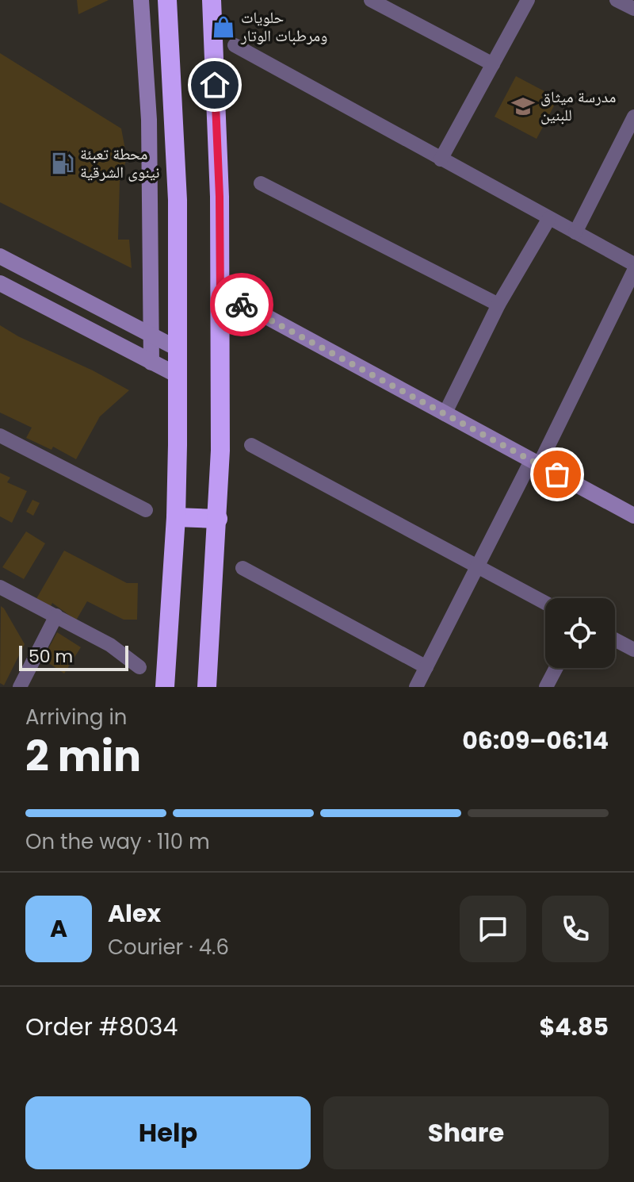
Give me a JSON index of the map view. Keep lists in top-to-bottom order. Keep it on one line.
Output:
{"places":{"shop":["حلويات ومرطبات الوتار"],"school or university":["مدرسة ميثاق للبنين"],"fuel station":["محطة تعبئة نينوى الشرقية"]},"scale_bar":"50 m","page":{"scale":"50 m","heading":["2 min","Arriving in","06:09–06:14"],"panel":["Alex","Courier · 4.6","Order #8034","$4.85"],"bar":"On the way · 110 m","round":"A","buttons":["Help","Share"]}}
